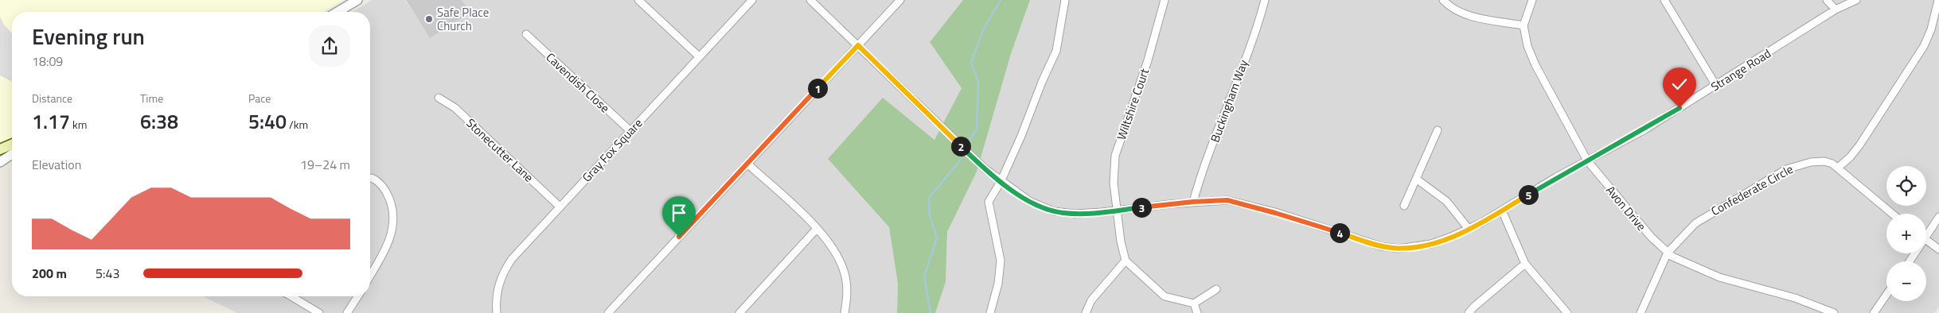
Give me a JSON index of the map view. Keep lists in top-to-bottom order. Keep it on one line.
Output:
{"streets":{"street":["Strange Road","Cavendish Close","Buckingham Way","Wiltshire Court","Stonecutter Lane","Gray Fox Square","Confederate Circle","Avon Drive"]},"crossings":[["Strange Road","Buckingham Way"],["Strange Road","Wiltshire Court"],["Strange Road","Avon Drive"],["Cavendish Close","Gray Fox Square"],["Stonecutter Lane","Gray Fox Square"],["Confederate Circle","Avon Drive"]],"places":["Safe Place Church"],"page":{"heading":["Evening run","18:09"],"pins":["1","2","5","3","4"],"stats":[["Distance","1.17 km"],["Time","6:38"],["Pace","5:40 /km"]],"chart":["Elevation","19–24 m"],"map_buttons":["+","−"],"list":[{"name":"200 m","note":"5:43"}]}}
